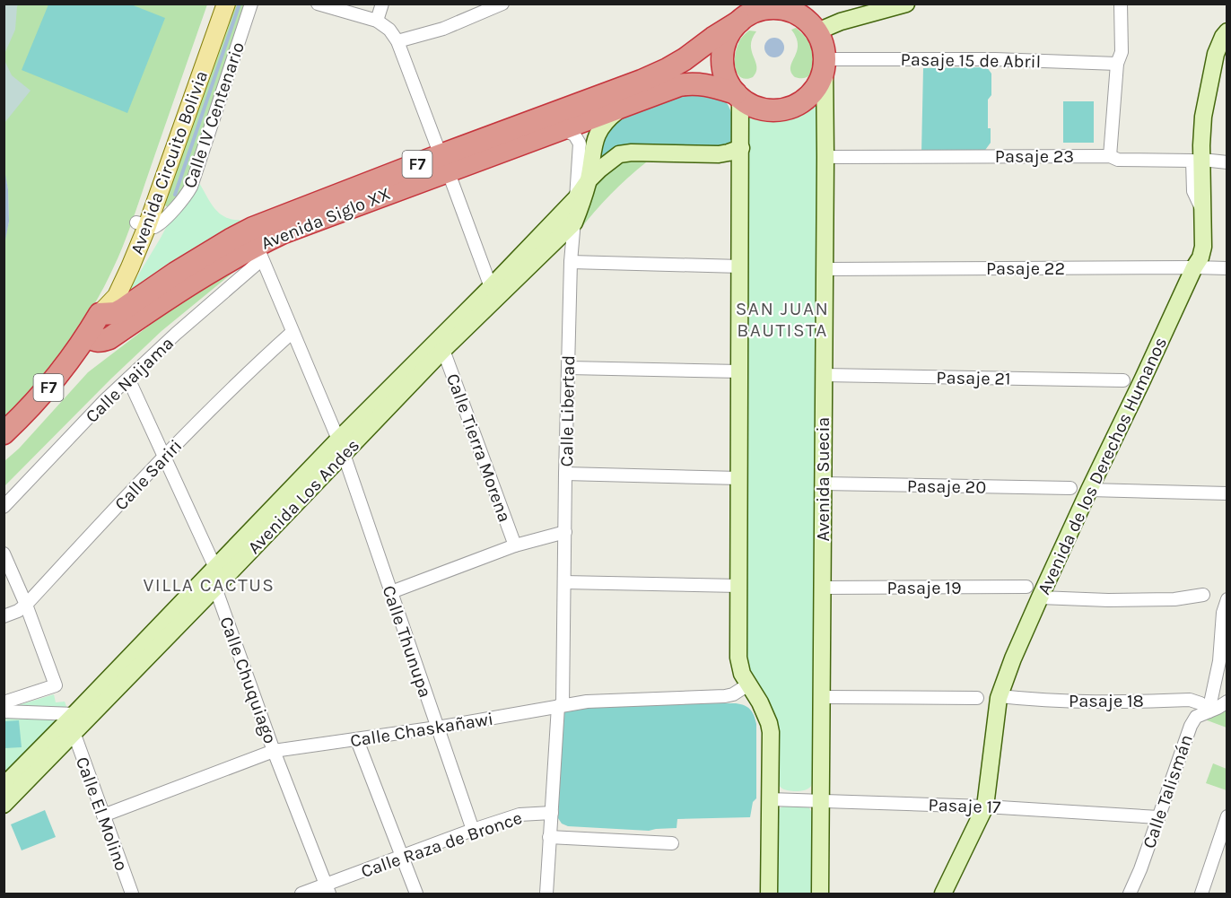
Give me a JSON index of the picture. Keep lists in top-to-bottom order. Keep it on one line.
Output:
{"streets":{"highway":["Avenida Circuito Bolivia","F7","Avenida Siglo XX"],"street":["Pasaje 15 de Abril","Calle IV Centenario","Pasaje 23","Pasaje 22","Pasaje 21","Calle Naijama","Calle Libertad","Calle Tierra Morena","Avenida de los Derechos Humanos","Calle Sariri","Avenida Suecia","Pasaje 20","Avenida Los Andes","Pasaje 19","Calle Thunupa","Calle Chuquiago","Pasaje 18","Calle Chaskañawi","Calle Talismán","Pasaje 17","Calle El Molino","Calle Raza de Bronce"]},"crossings":[["Pasaje 15 de Abril","F7"],["Pasaje 15 de Abril","Avenida Siglo XX"],["Pasaje 15 de Abril","Avenida Suecia"],["Calle IV Centenario","Avenida Circuito Bolivia"],["Pasaje 23","Avenida de los Derechos Humanos"],["Pasaje 23","Avenida Suecia"],["Avenida Circuito Bolivia","Avenida Siglo XX"],["F7","Avenida Siglo XX"],["F7","Avenida Suecia"],["Avenida Siglo XX","Calle Naijama"],["Avenida Siglo XX","Calle Libertad"],["Avenida Siglo XX","Avenida Suecia"],["Avenida Siglo XX","Avenida Los Andes"],["Avenida Siglo XX","Calle Thunupa"],["Pasaje 22","Avenida de los Derechos Humanos"],["Pasaje 22","Avenida Suecia"],["Pasaje 21","Avenida Suecia"],["Calle Naijama","Calle Thunupa"],["Calle Naijama","Calle Chuquiago"],["Calle Libertad","Avenida Los Andes"],["Calle Libertad","Calle Chaskañawi"],["Calle Libertad","Calle Raza de Bronce"],["Calle Tierra Morena","Avenida Los Andes"],["Avenida de los Derechos Humanos","Pasaje 18"],["Avenida de los Derechos Humanos","Pasaje 17"],["Calle Sariri","Calle Thunupa"],["Calle Sariri","Calle Chuquiago"],["Avenida Suecia","Pasaje 20"],["Avenida Suecia","Pasaje 19"],["Avenida Suecia","Pasaje 17"],["Avenida Los Andes","Calle Thunupa"],["Avenida Los Andes","Calle Chuquiago"],["Avenida Los Andes","Calle El Molino"],["Calle Thunupa","Calle Chaskañawi"],["Calle Thunupa","Calle Raza de Bronce"],["Calle Chuquiago","Calle Chaskañawi"],["Calle Chuquiago","Calle Raza de Bronce"],["Pasaje 18","Calle Talismán"],["Calle Chaskañawi","Calle El Molino"],["Calle Talismán","Pasaje 17"]],"districts":["SAN JUAN BAUTISTA","VILLA CACTUS"]}
